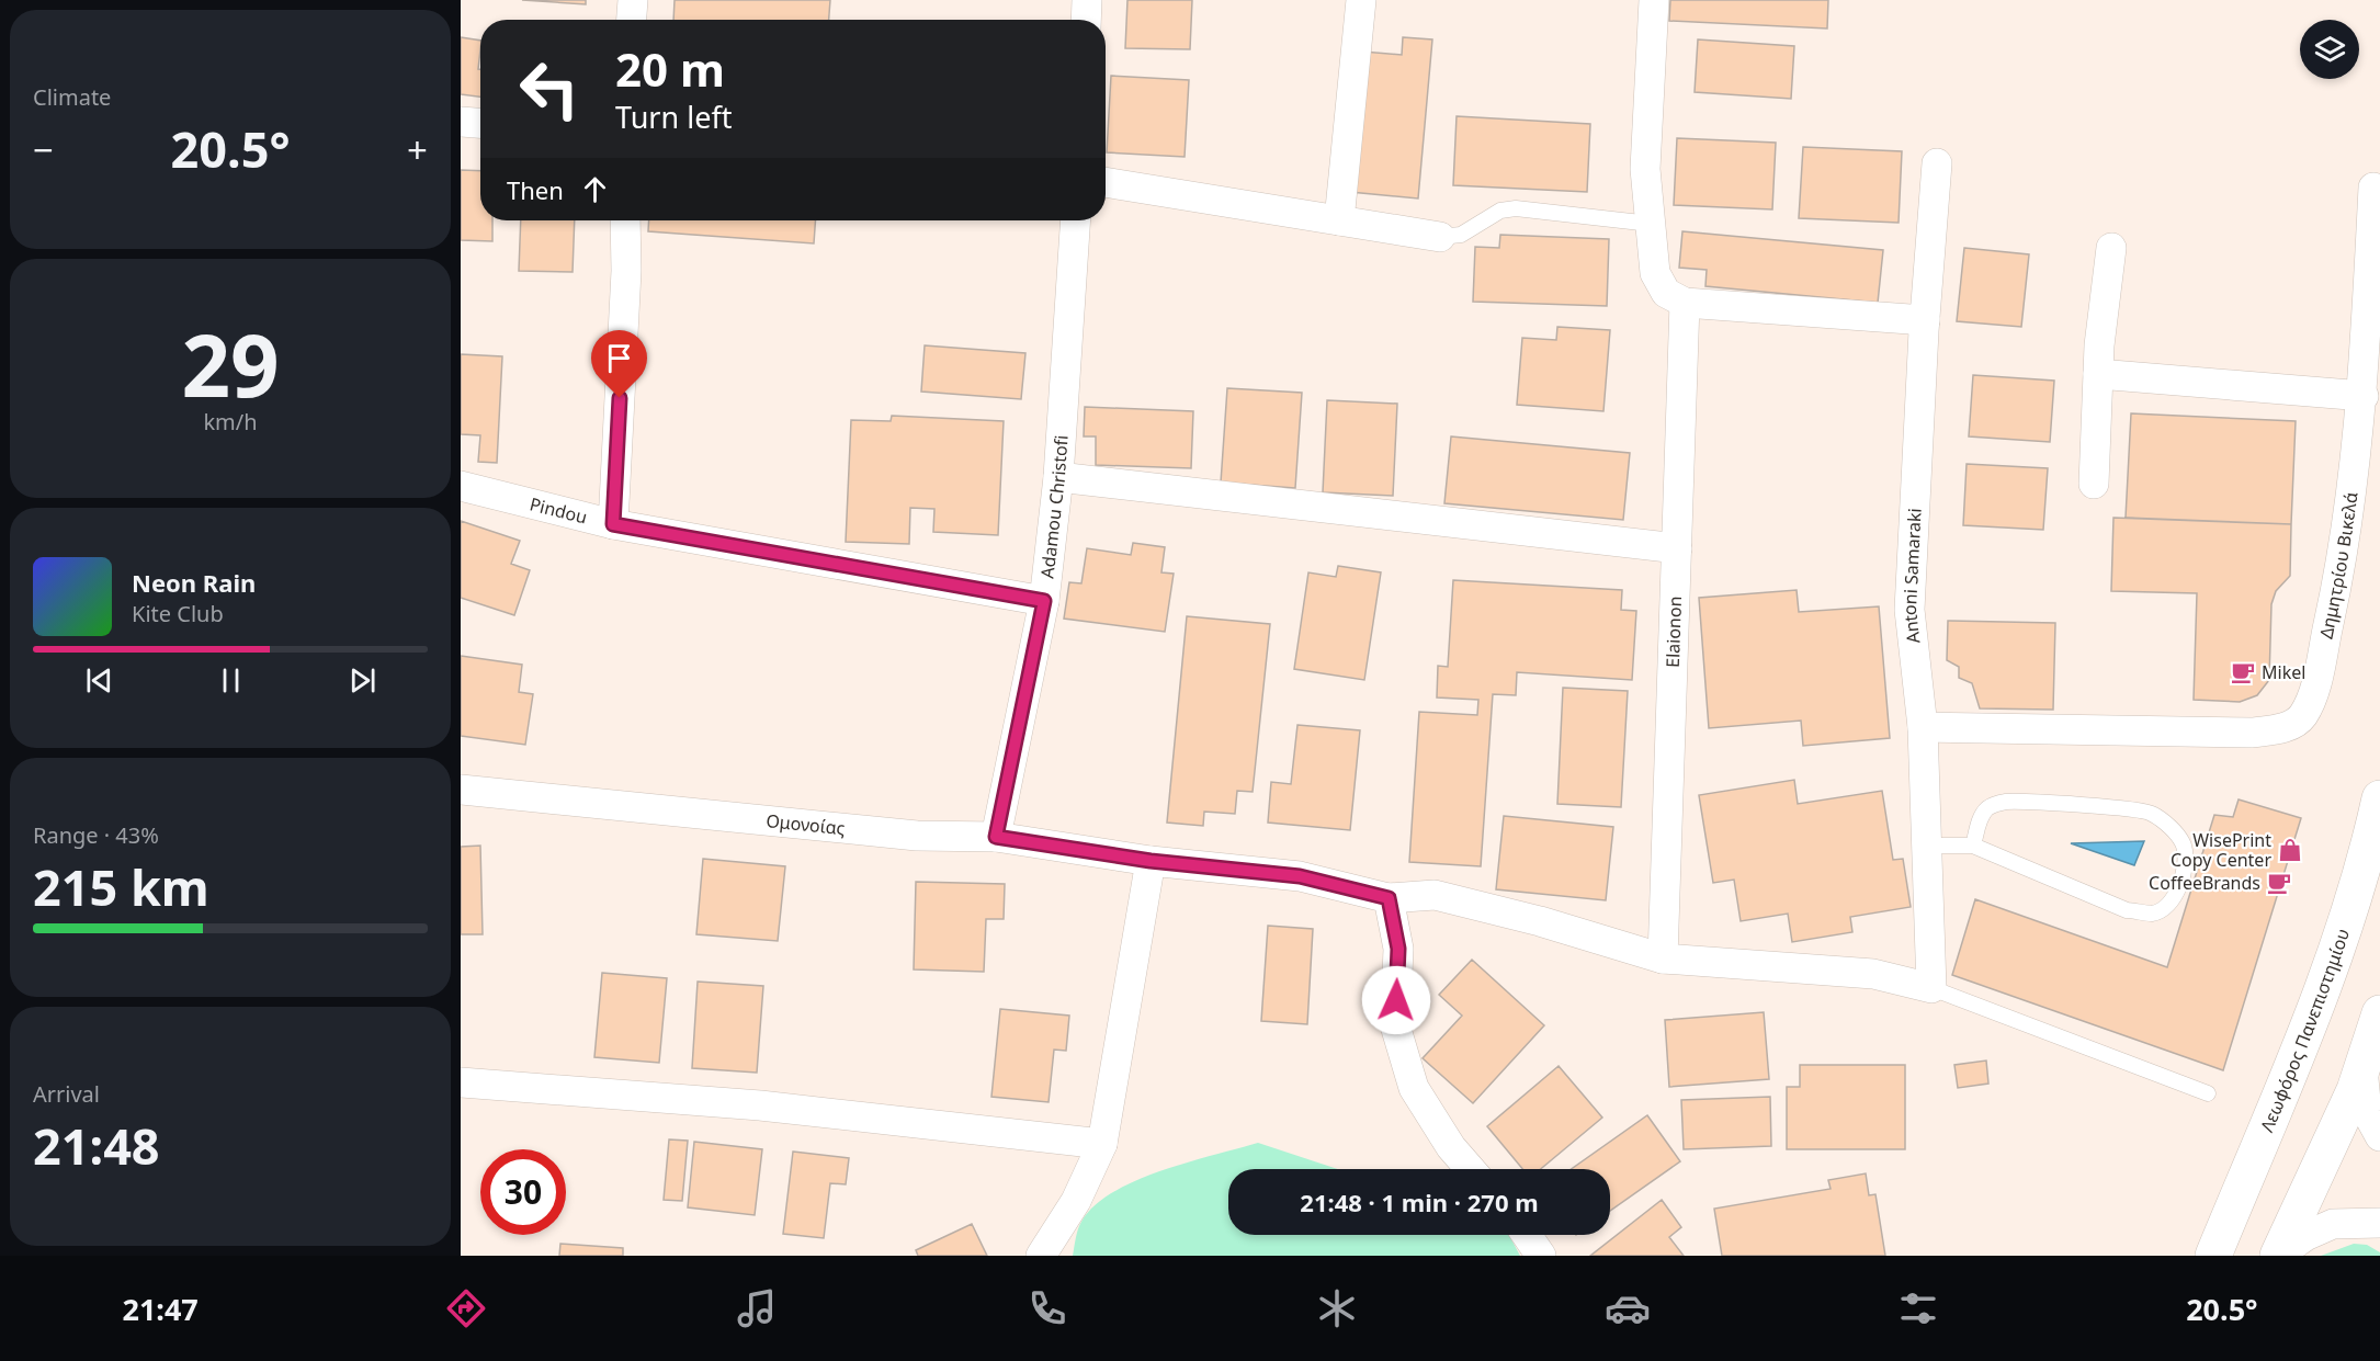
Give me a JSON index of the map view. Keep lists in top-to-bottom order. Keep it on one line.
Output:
{"streets":{"main road":["Λεωφόρος Πανεπιστημίου"],"street":["Adamou Christofi","Pindou","Δημητρίου Βικελά","Antoni Samaraki","Elaionon","Ομονοίας"]},"crossings":[["Adamou Christofi","Pindou"],["Adamou Christofi","Ομονοίας"],["Δημητρίου Βικελά","Antoni Samaraki"],["Antoni Samaraki","Ομονοίας"],["Elaionon","Ομονοίας"]],"places":{"cafe":["Mikel","CoffeeBrands"],"shop":["WisePrint Copy Center"]},"page":{"tile":["Climate",["29","km/h"],["Range · 43%","215 km"],["Arrival","21:48"]],"turn":["20 m","Turn left"],"heat":["−","20.5°","+"],"then":"Then","song":["Neon Rain","Kite Club"],"limit":"30","trip":"21:48 · 1 min · 270 m","tabs":["21:47","20.5°"]}}
